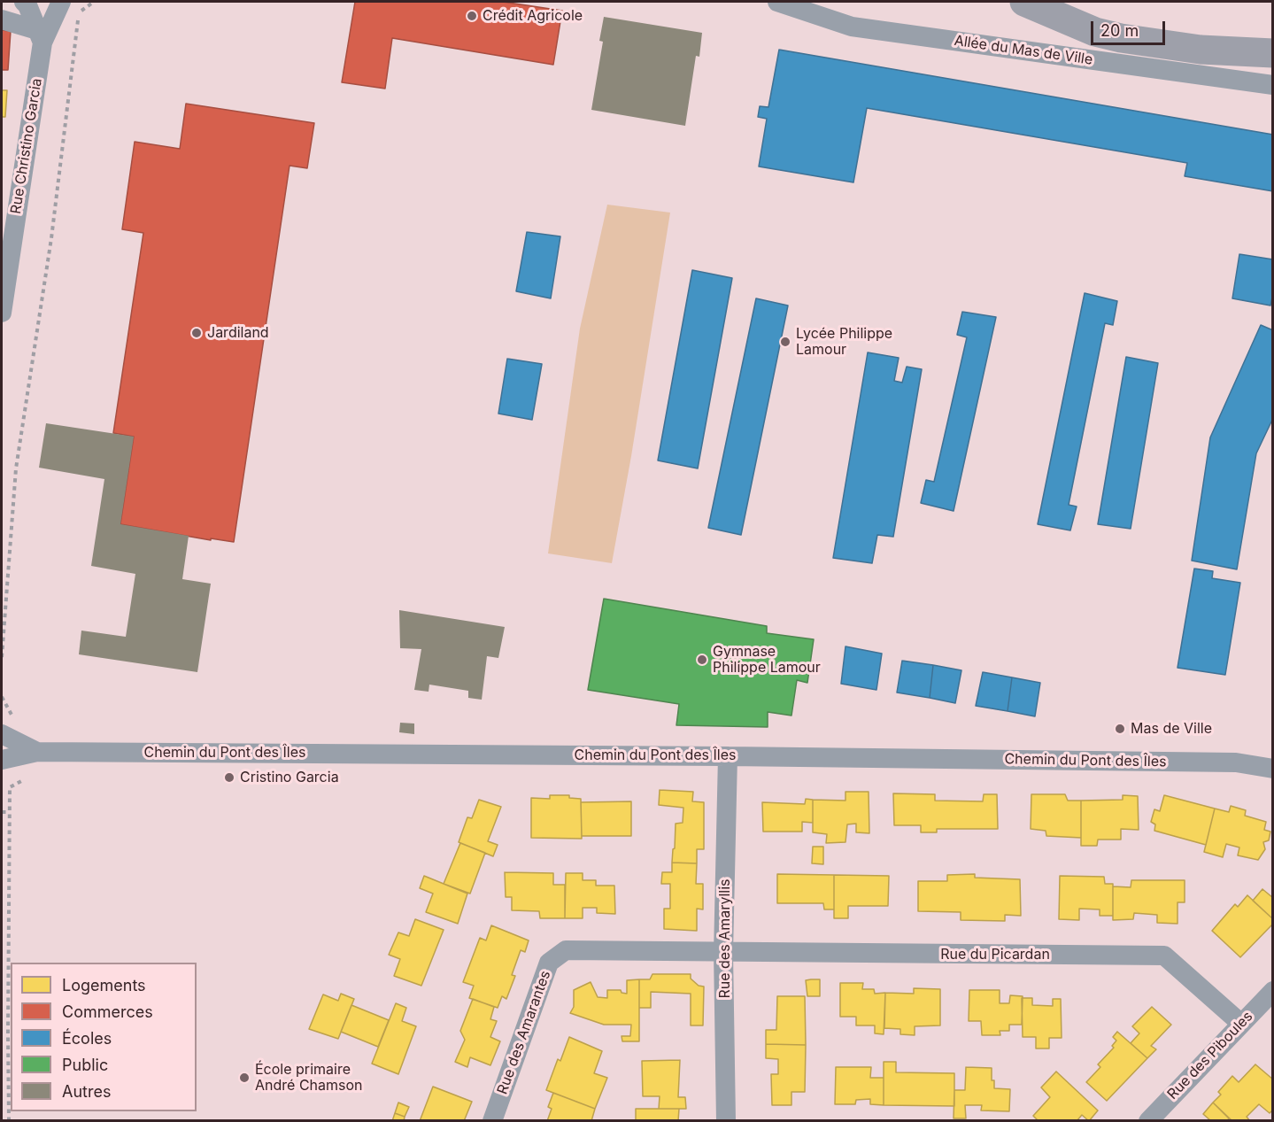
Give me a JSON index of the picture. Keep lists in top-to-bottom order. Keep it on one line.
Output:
{"streets":{"street":["Allée du Mas de Ville","Rue Christino Garcia","Chemin du Pont des Îles","Rue des Amaryllis","Rue du Picardan","Rue des Amarantes","Rue des Piboules"]},"crossings":[["Chemin du Pont des Îles","Rue des Amaryllis"],["Rue des Amaryllis","Rue du Picardan"],["Rue des Amaryllis","Rue des Amarantes"],["Rue du Picardan","Rue des Amarantes"],["Rue du Picardan","Rue des Piboules"]],"places":["Crédit Agricole","Jardiland","Lycée Philippe Lamour","Gymnase Philippe Lamour","Mas de Ville","Cristino Garcia","École primaire André Chamson"],"legend":["Logements","Commerces","Écoles","Public","Autres"],"scale_bar":"20 m"}
